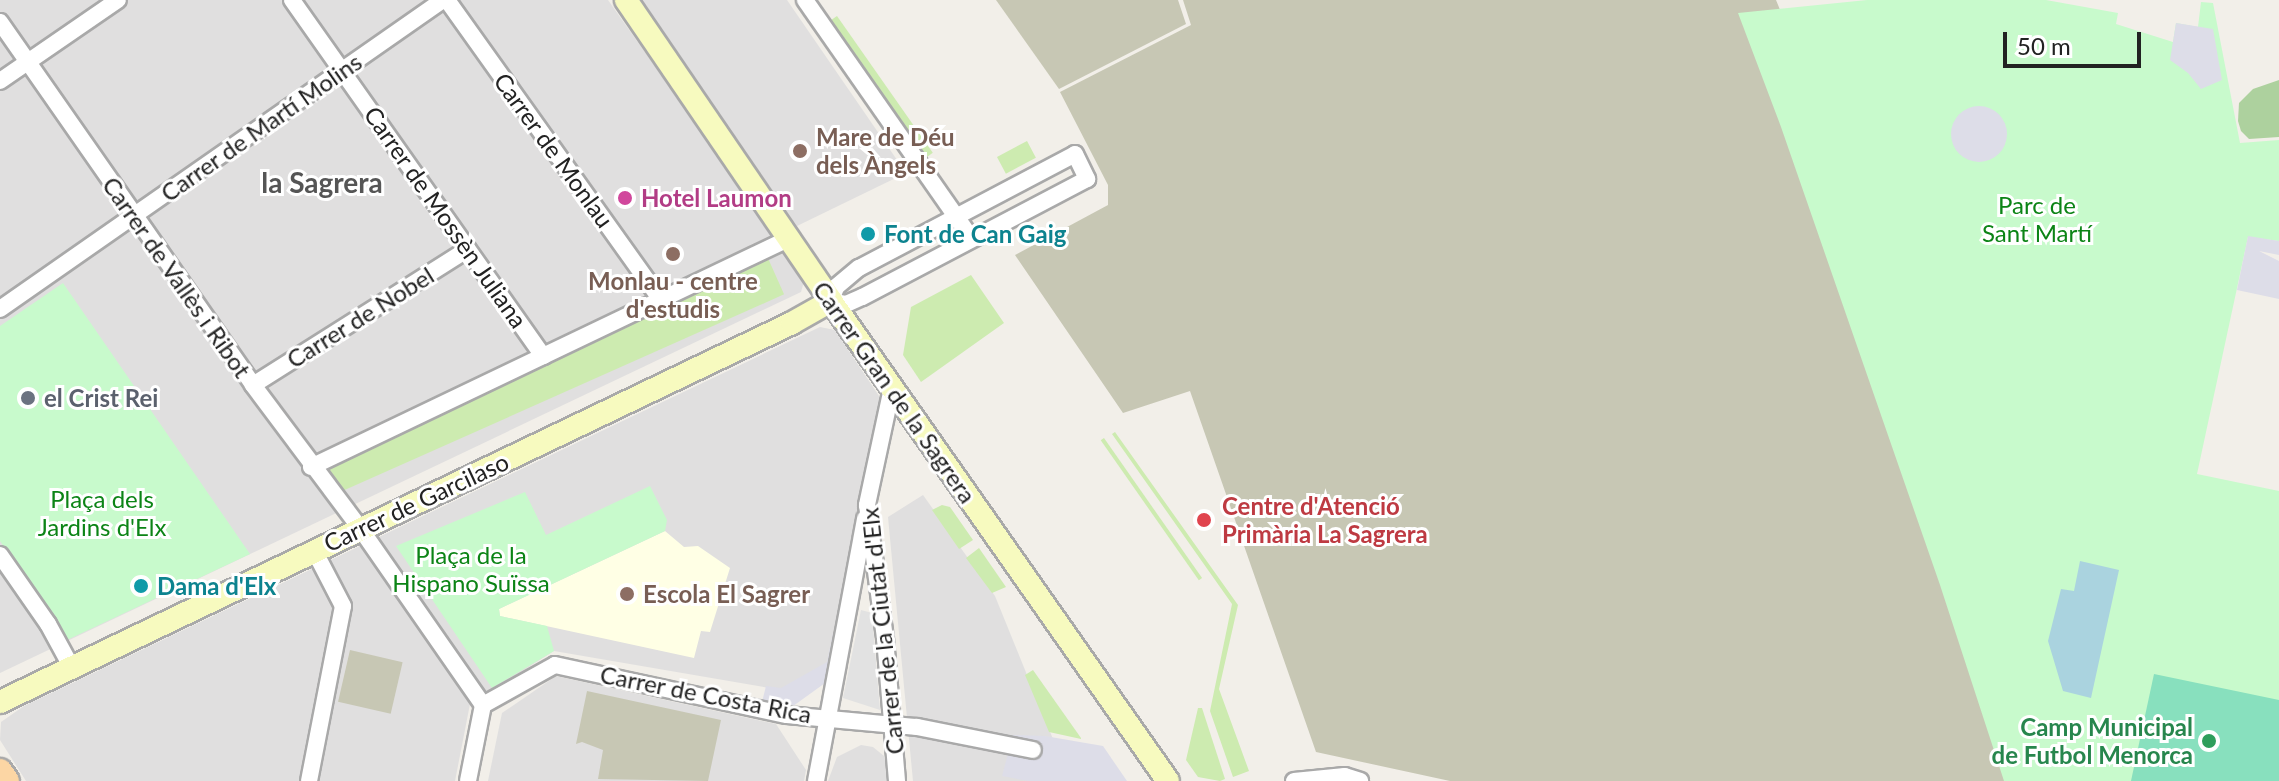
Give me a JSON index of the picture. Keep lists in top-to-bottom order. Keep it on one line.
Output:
{"streets":{"street":["Carrer de Martí Molins","Carrer de Monlau","Carrer de Mossèn Juliana","Carrer de Vallès i Ribot","Carrer de Nobel","Carrer Gran de la Sagrera","Carrer de Garcilaso","Carrer de la Ciutat d'Elx","Carrer de Costa Rica"]},"crossings":[["Carrer de Martí Molins","Carrer de Monlau"],["Carrer de Martí Molins","Carrer de Mossèn Juliana"],["Carrer de Martí Molins","Carrer de Vallès i Ribot"],["Carrer de Mossèn Juliana","Carrer de Nobel"],["Carrer de Vallès i Ribot","Carrer de Nobel"],["Carrer de Vallès i Ribot","Carrer de Garcilaso"],["Carrer de Vallès i Ribot","Carrer de Costa Rica"],["Carrer Gran de la Sagrera","Carrer de Garcilaso"],["Carrer Gran de la Sagrera","Carrer de la Ciutat d'Elx"],["Carrer de la Ciutat d'Elx","Carrer de Costa Rica"]],"districts":["la Sagrera"],"parks":["Parc de Sant Martí","Plaça dels Jardins d'Elx","Plaça de la Hispano Suïssa"],"places":["Mare de Déu dels Àngels","Hotel Laumon","Font de Can Gaig","Monlau - centre d'estudis","el Crist Rei","Centre d'Atenció Primària La Sagrera","Dama d'Elx","Escola El Sagrer","Camp Municipal de Futbol Menorca"],"scale_bar":"50 m"}
